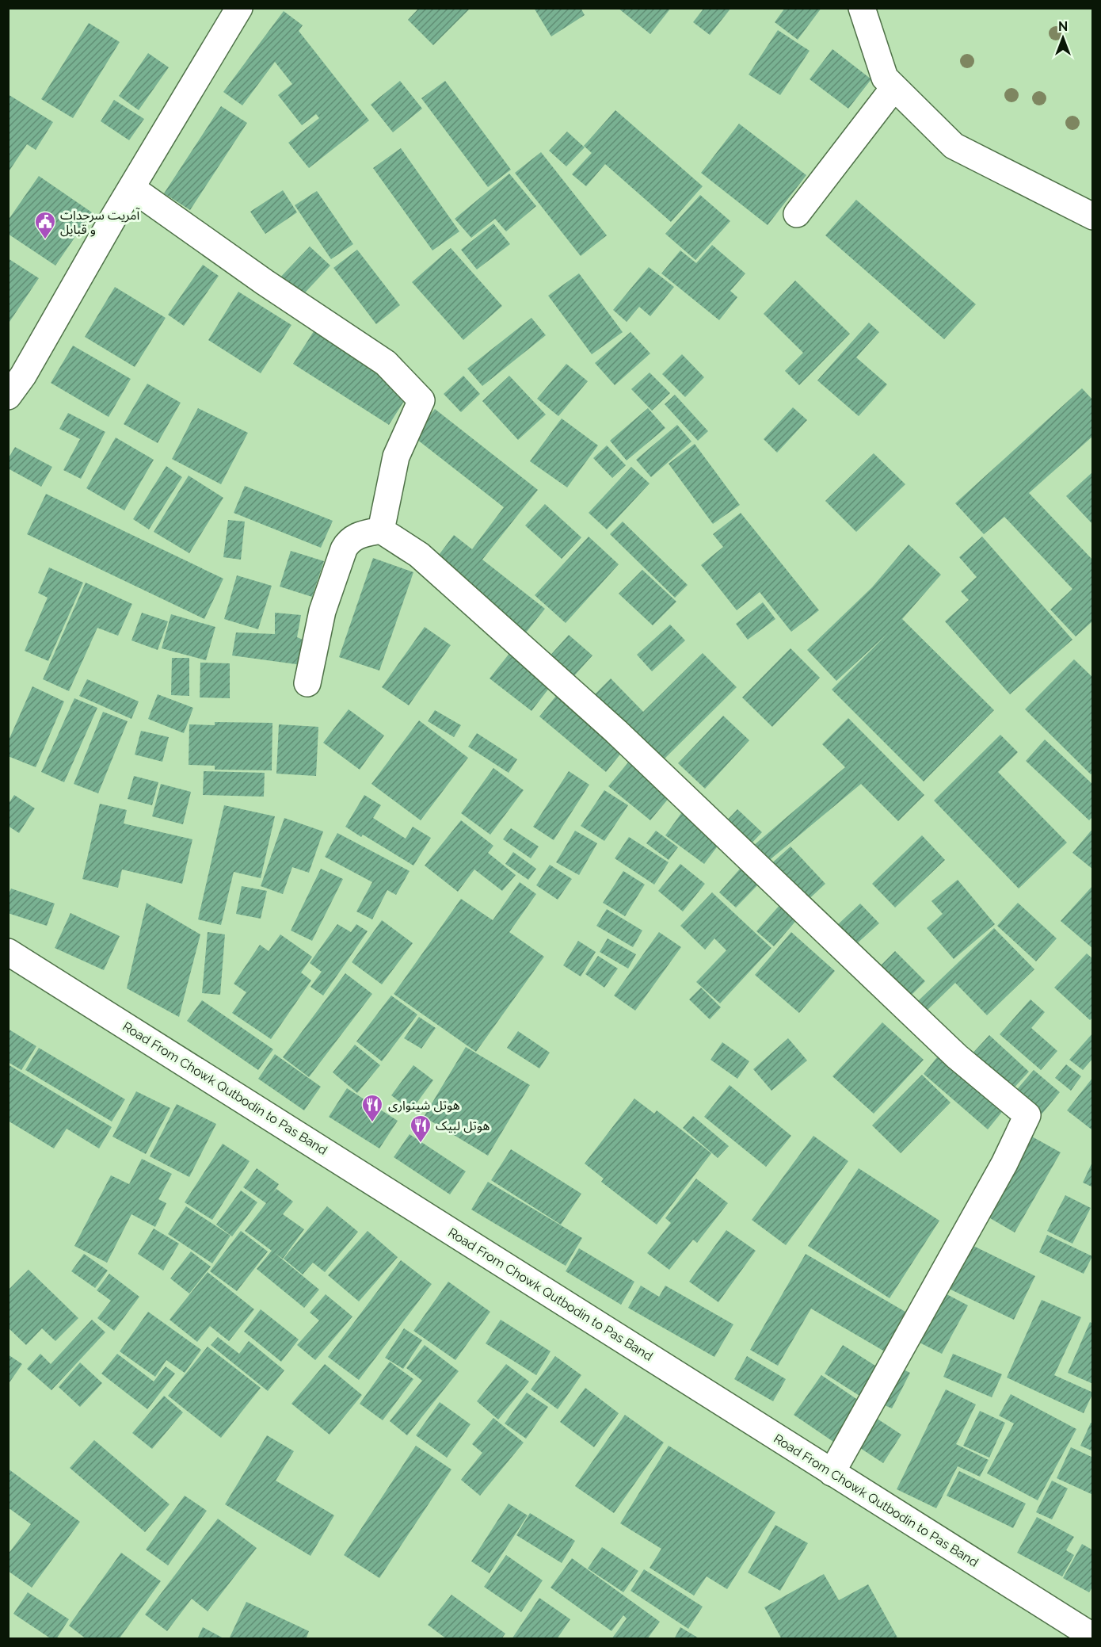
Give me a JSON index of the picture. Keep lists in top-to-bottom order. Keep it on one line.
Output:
{"streets":{"street":["Road From Chowk Qutbodin to Pas Band"]},"places":{"public building":["آمریت سرحدات و قبایل"],"restaurant":["هوتل شینواری","هوتل لبیک"]},"north":"top"}
